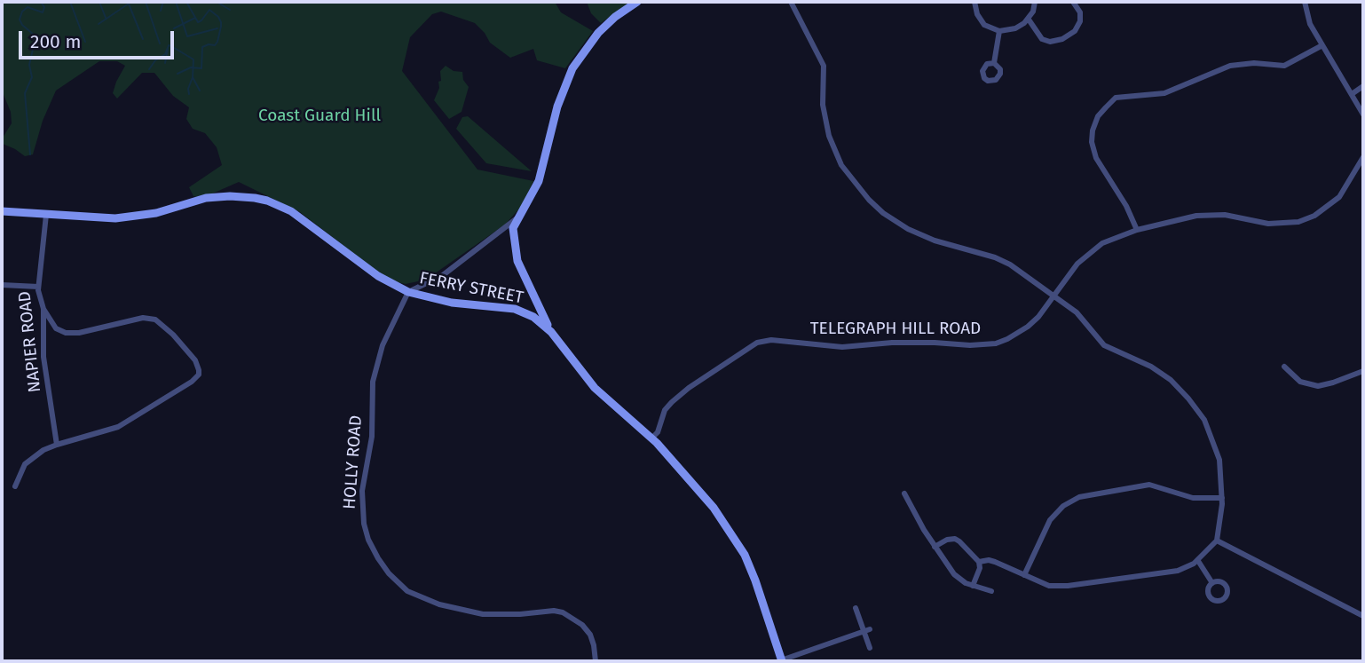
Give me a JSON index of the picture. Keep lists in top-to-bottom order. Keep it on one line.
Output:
{"streets":{"street":["FERRY STREET","TELEGRAPH HILL ROAD","NAPIER ROAD","HOLLY ROAD"]},"crossings":[["FERRY STREET","TELEGRAPH HILL ROAD"],["FERRY STREET","NAPIER ROAD"],["FERRY STREET","HOLLY ROAD"]],"parks":["Coast Guard Hill"],"scale_bar":"200 m"}
